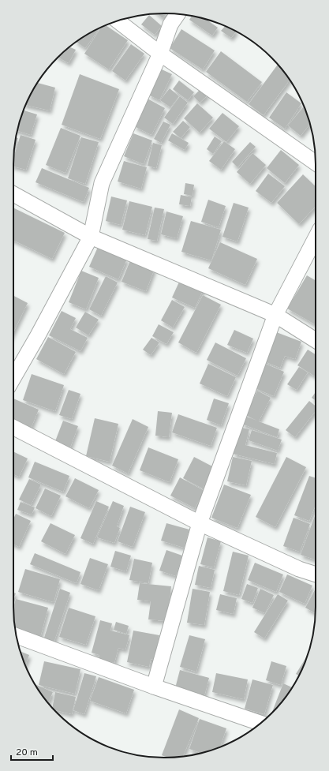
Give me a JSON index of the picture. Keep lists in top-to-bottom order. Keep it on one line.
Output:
{"scale_bar":"20 m"}
